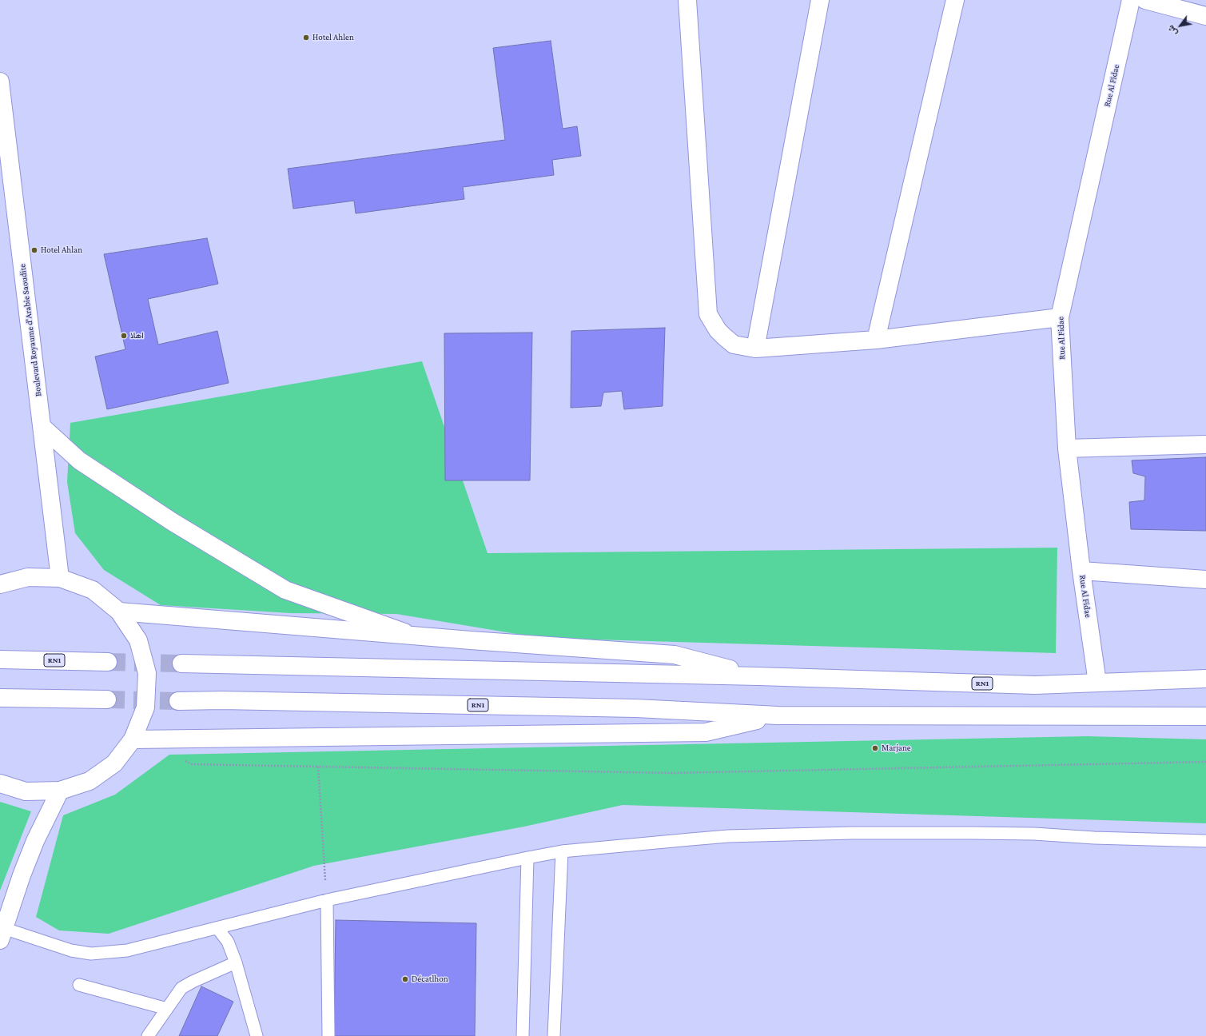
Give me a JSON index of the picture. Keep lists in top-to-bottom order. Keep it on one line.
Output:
{"streets":{"main road":["Rue Al Fidae","Boulevard Royaume d'Arabie Saoudite","RN1"]},"crossings":[["Rue Al Fidae","RN1"]],"places":["Hotel Ahlen","Hotel Ahlan","اهلا","Marjane","Décatlhon"],"north":"bottom left"}
